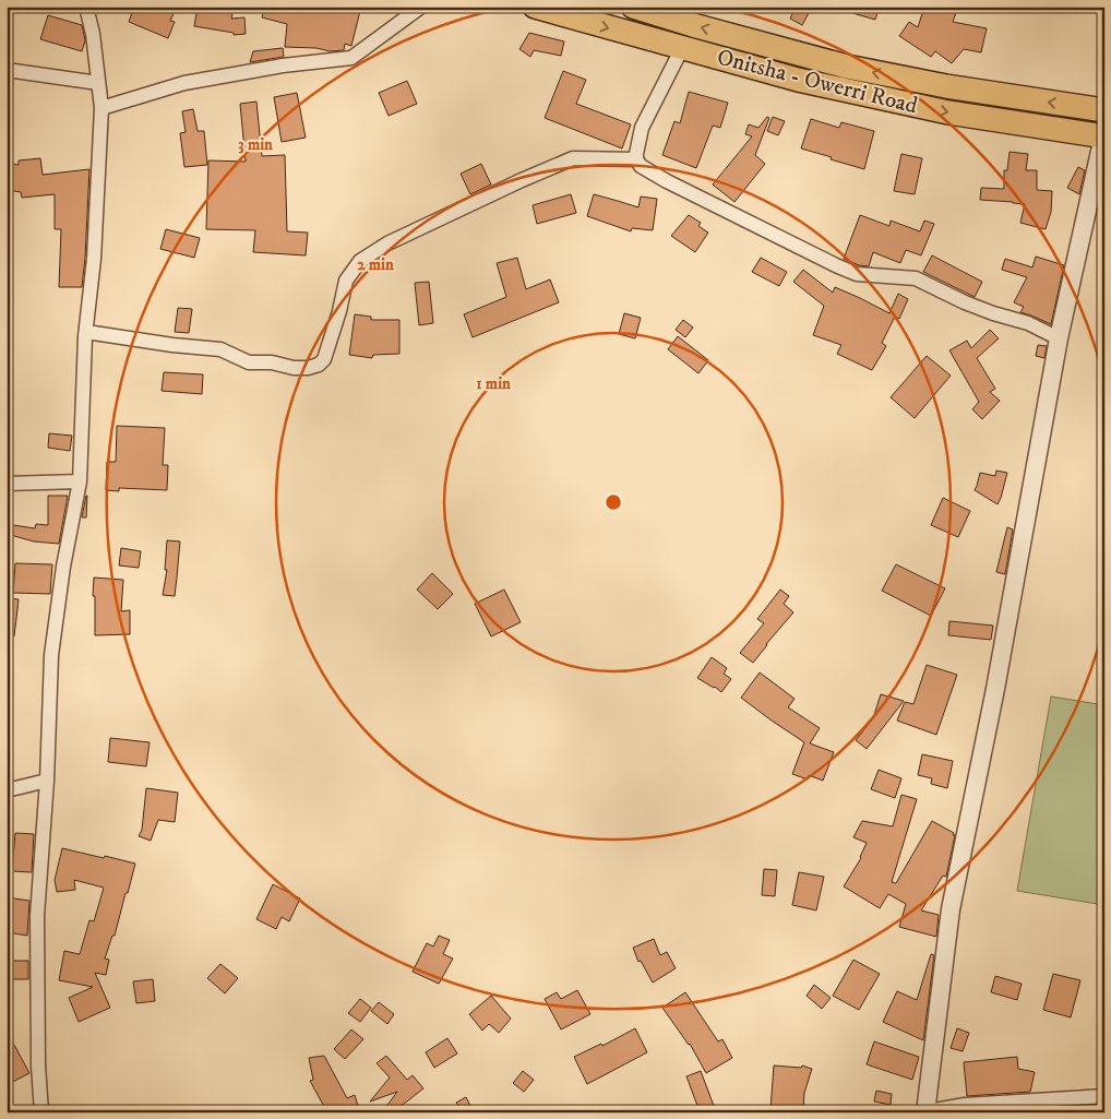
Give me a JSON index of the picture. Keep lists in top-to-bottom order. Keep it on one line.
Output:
{"streets":{"highway":["Onitsha - Owerri Road"]},"rings":["3 min","2 min","1 min"]}
